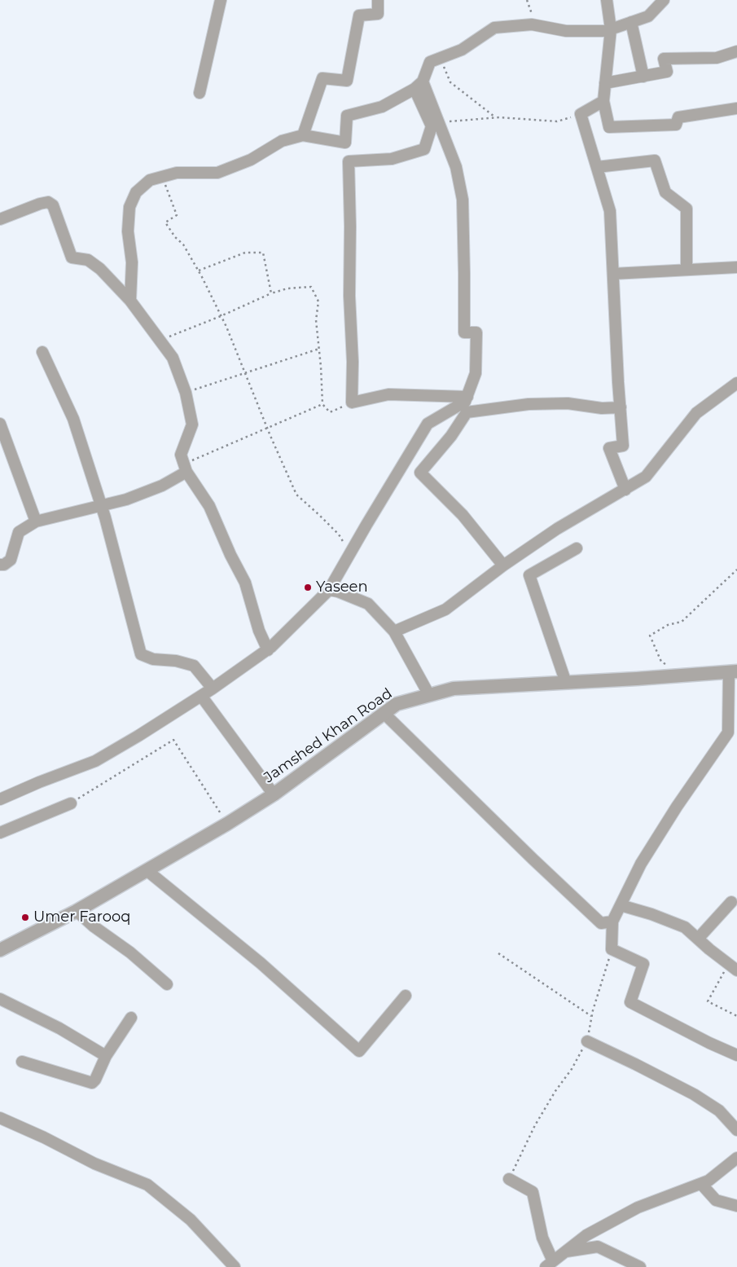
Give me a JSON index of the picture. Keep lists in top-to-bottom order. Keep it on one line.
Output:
{"streets":{"street":["Jamshed Khan Road"]},"places":["Yaseen","Umer Farooq"]}
